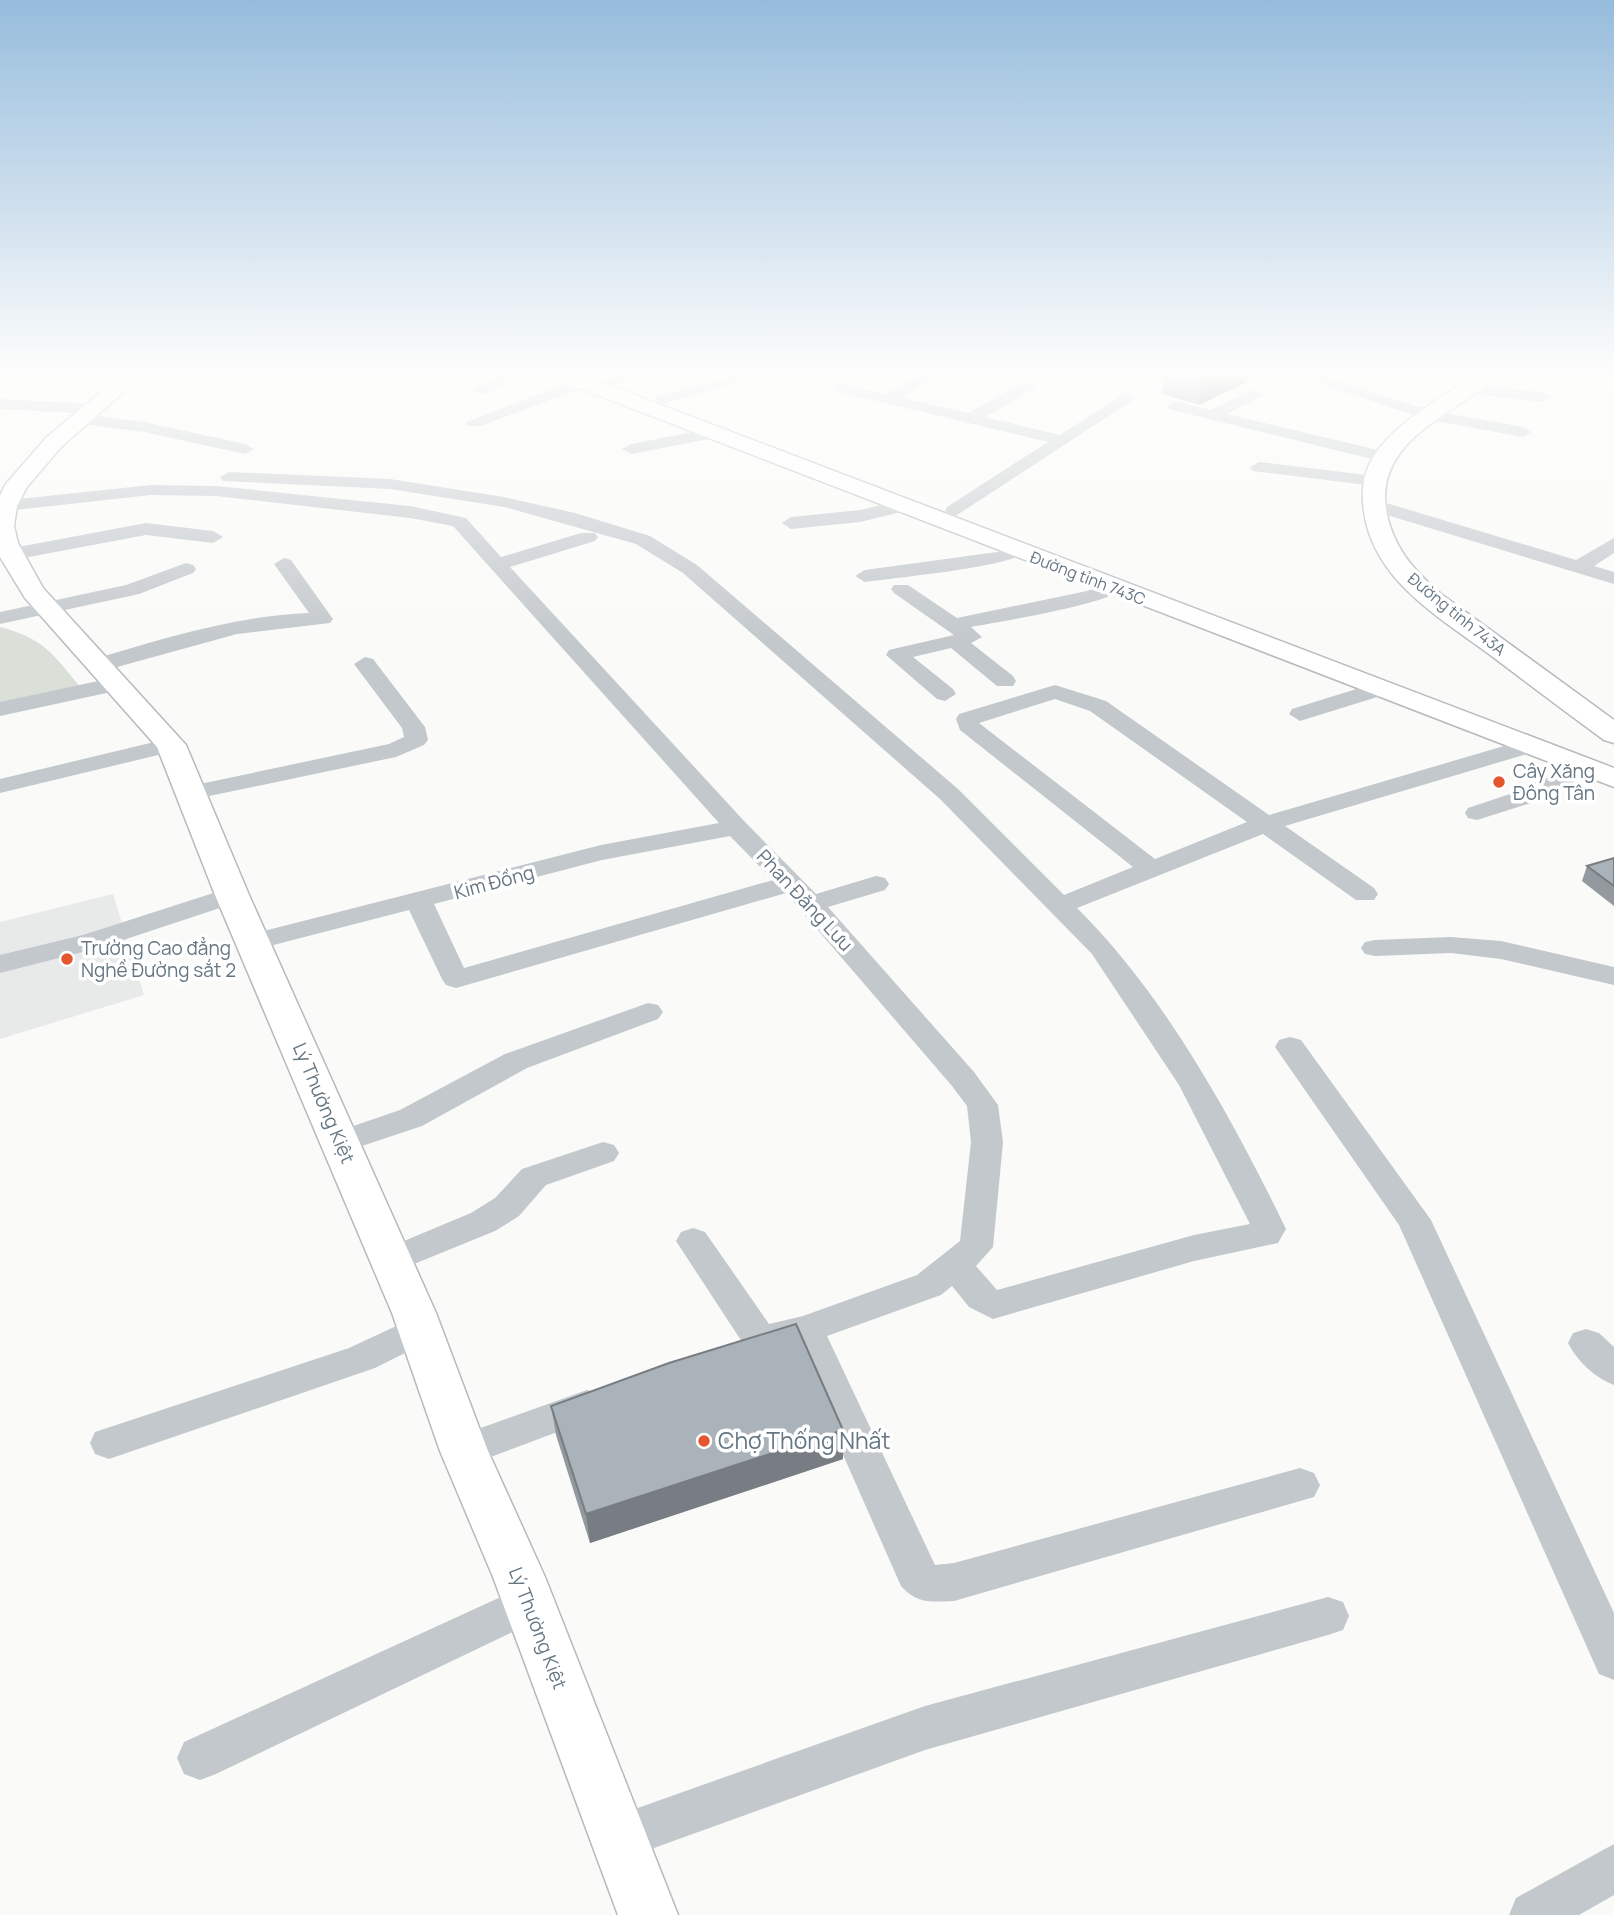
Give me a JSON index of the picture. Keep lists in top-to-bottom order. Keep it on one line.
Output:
{"streets":{"main road":["Đường tỉnh 743C","Đường tỉnh 743A","Lý Thường Kiệt"],"street":["Kim Đồng","Phan Đăng Lưu"]},"crossings":[["Đường tỉnh 743C","Đường tỉnh 743A"],["Kim Đồng","Phan Đăng Lưu"],["Kim Đồng","Lý Thường Kiệt"],["Phan Đăng Lưu","Lý Thường Kiệt"]],"places":["Cây Xăng Đông Tân","Trường Cao đẳng Nghề Đường sắt 2","Chợ Thống Nhất"]}
